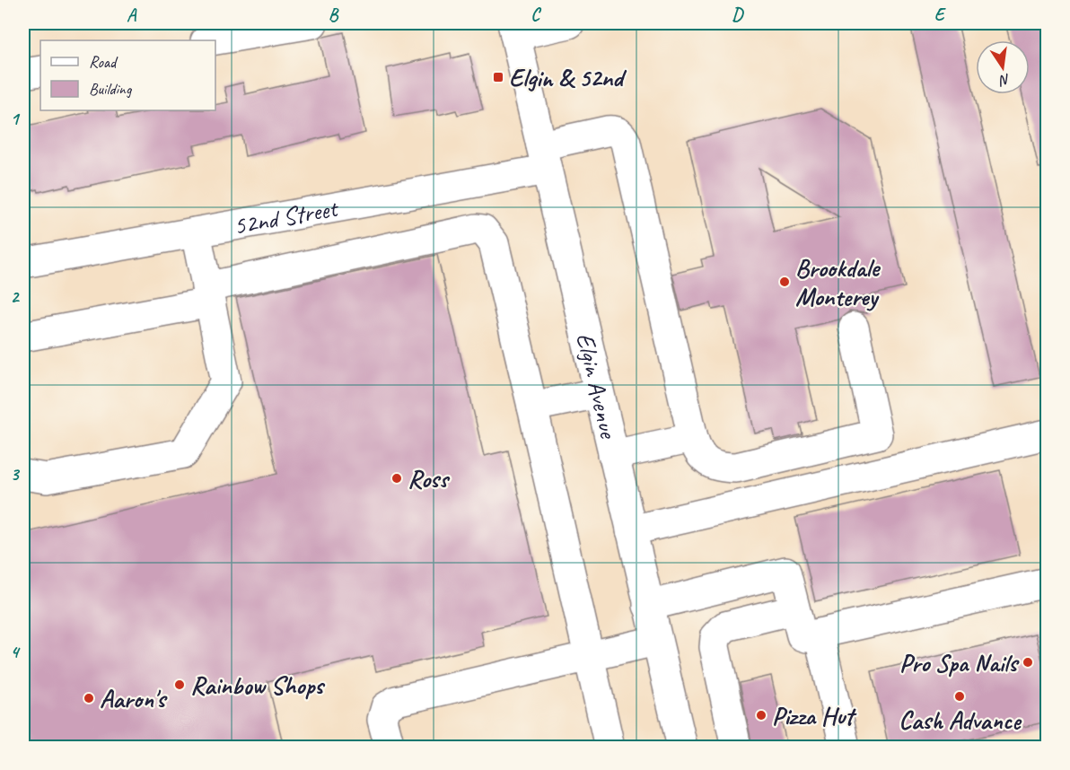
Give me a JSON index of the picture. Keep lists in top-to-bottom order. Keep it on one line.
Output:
{"streets":{"street":["52nd Street","Elgin Avenue"]},"crossings":[["52nd Street","Elgin Avenue"]],"places":{"transit":["Elgin & 52nd"],"other":["Brookdale Monterey","Ross","Pro Spa Nails","Rainbow Shops","Cash Advance","Aaron's","Pizza Hut"]},"legend":["Road","Building"],"north":"bottom","grid":{"columns":["A","B","C","D","E"],"rows":["1","2","3","4"]}}
